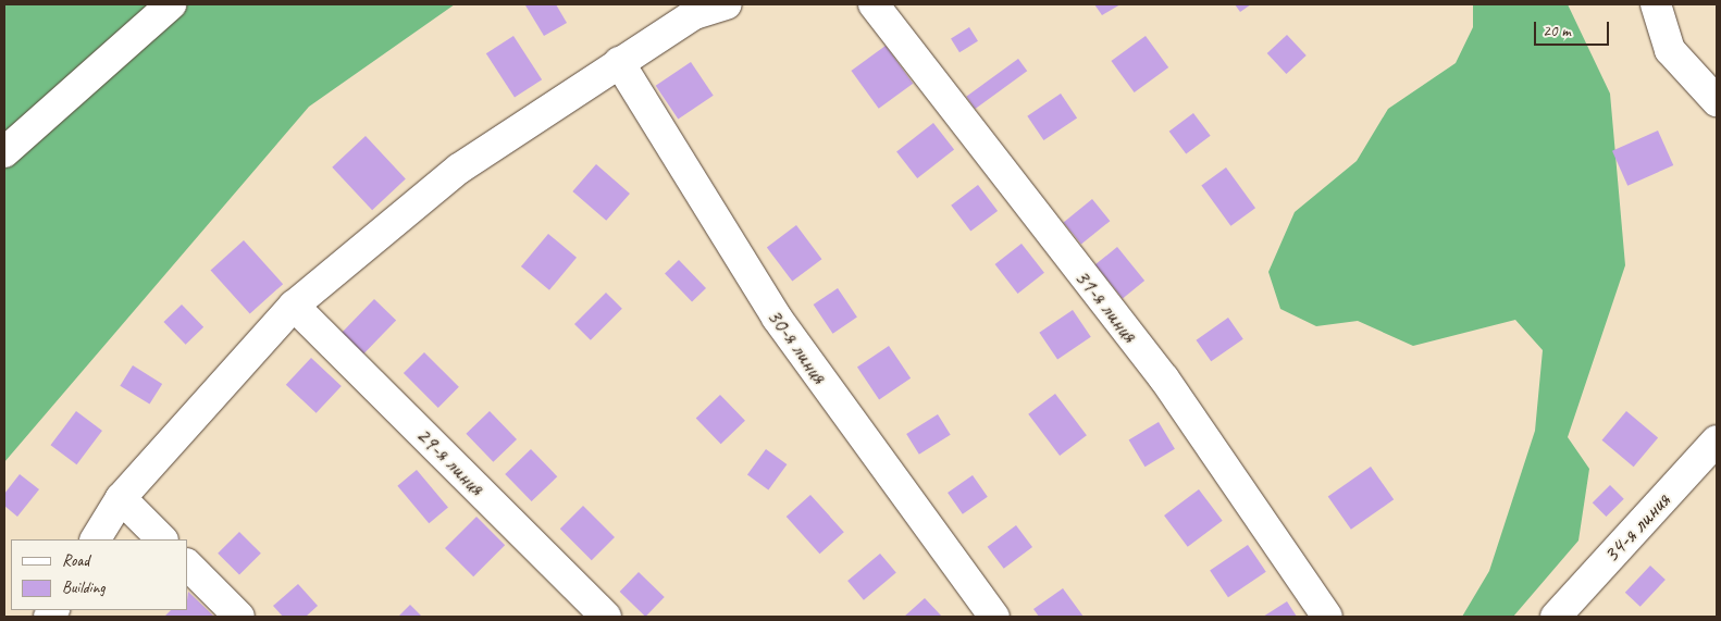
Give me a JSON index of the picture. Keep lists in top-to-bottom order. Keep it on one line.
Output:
{"streets":{"street":["31-я линия","30-я линия","29-я линия","34-я линия"]},"legend":["Road","Building"],"scale_bar":"20 m"}
